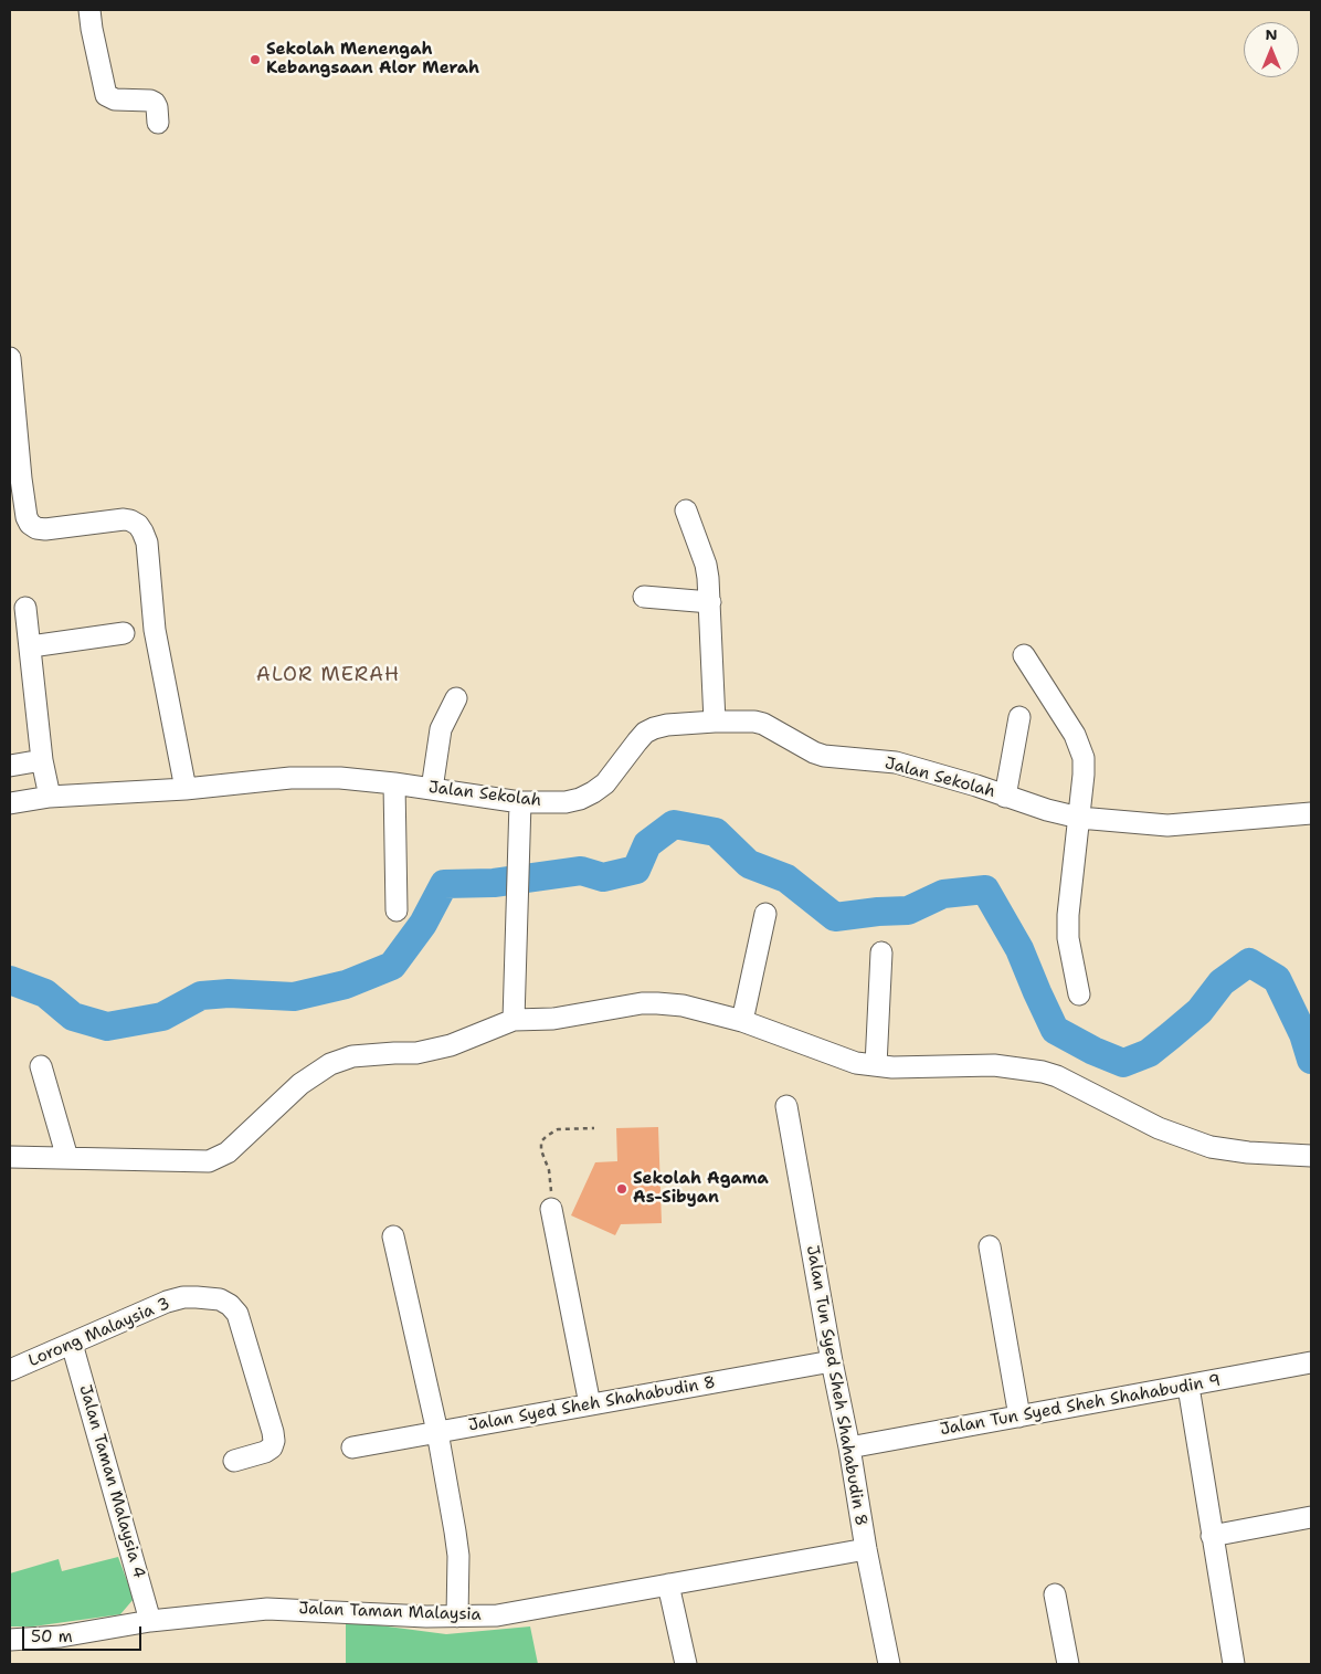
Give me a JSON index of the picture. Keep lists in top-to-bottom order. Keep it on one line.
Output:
{"streets":{"street":["Jalan Sekolah","Lorong Malaysia 3","Jalan Tun Syed Sheh Shahabudin 8","Jalan Syed Sheh Shahabudin 8","Jalan Tun Syed Sheh Shahabudin 9","Jalan Taman Malaysia 4","Jalan Taman Malaysia"]},"crossings":[["Lorong Malaysia 3","Jalan Taman Malaysia 4"],["Jalan Tun Syed Sheh Shahabudin 8","Jalan Syed Sheh Shahabudin 8"],["Jalan Tun Syed Sheh Shahabudin 8","Jalan Tun Syed Sheh Shahabudin 9"],["Jalan Tun Syed Sheh Shahabudin 8","Jalan Taman Malaysia"],["Jalan Taman Malaysia 4","Jalan Taman Malaysia"]],"districts":["ALOR MERAH"],"places":["Sekolah Menengah Kebangsaan Alor Merah","Sekolah Agama As-Sibyan"],"scale_bar":"50 m","north":"top"}
